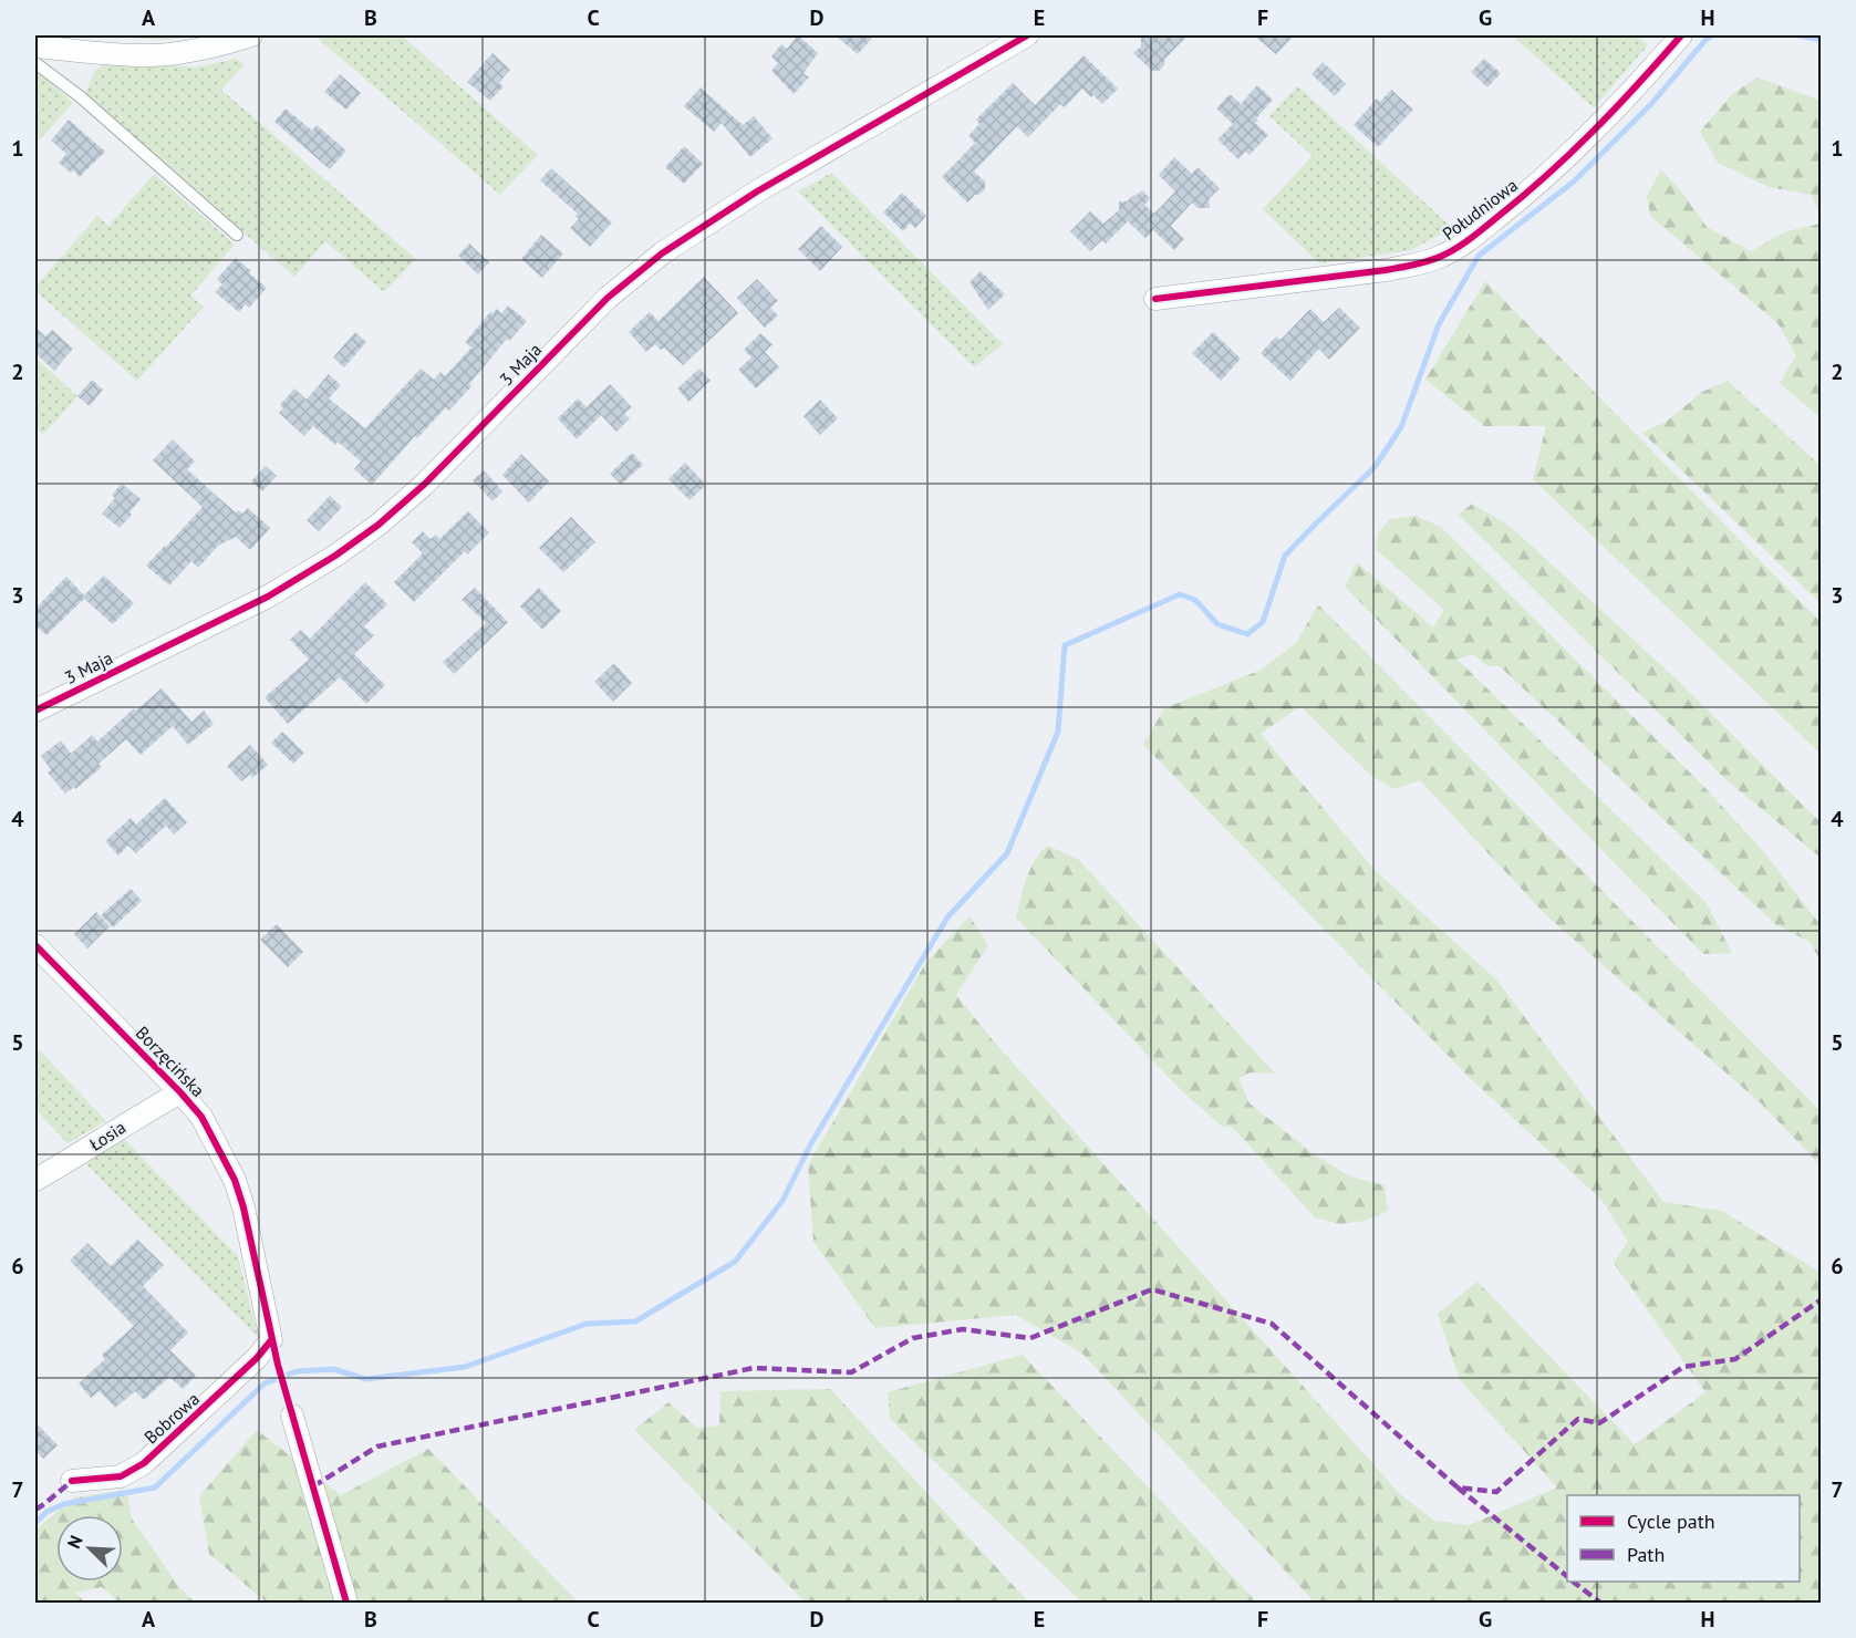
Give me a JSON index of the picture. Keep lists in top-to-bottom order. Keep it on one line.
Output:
{"streets":{"street":["Południowa","3 Maja","Borzęcińska","Łosia","Bobrowa"]},"crossings":[["Borzęcińska","Łosia"],["Borzęcińska","Bobrowa"]],"legend":["Cycle path","Path"],"north":"top left","grid":{"columns":["A","B","C","D","E","F","G","H"],"rows":["1","2","3","4","5","6","7"]}}
